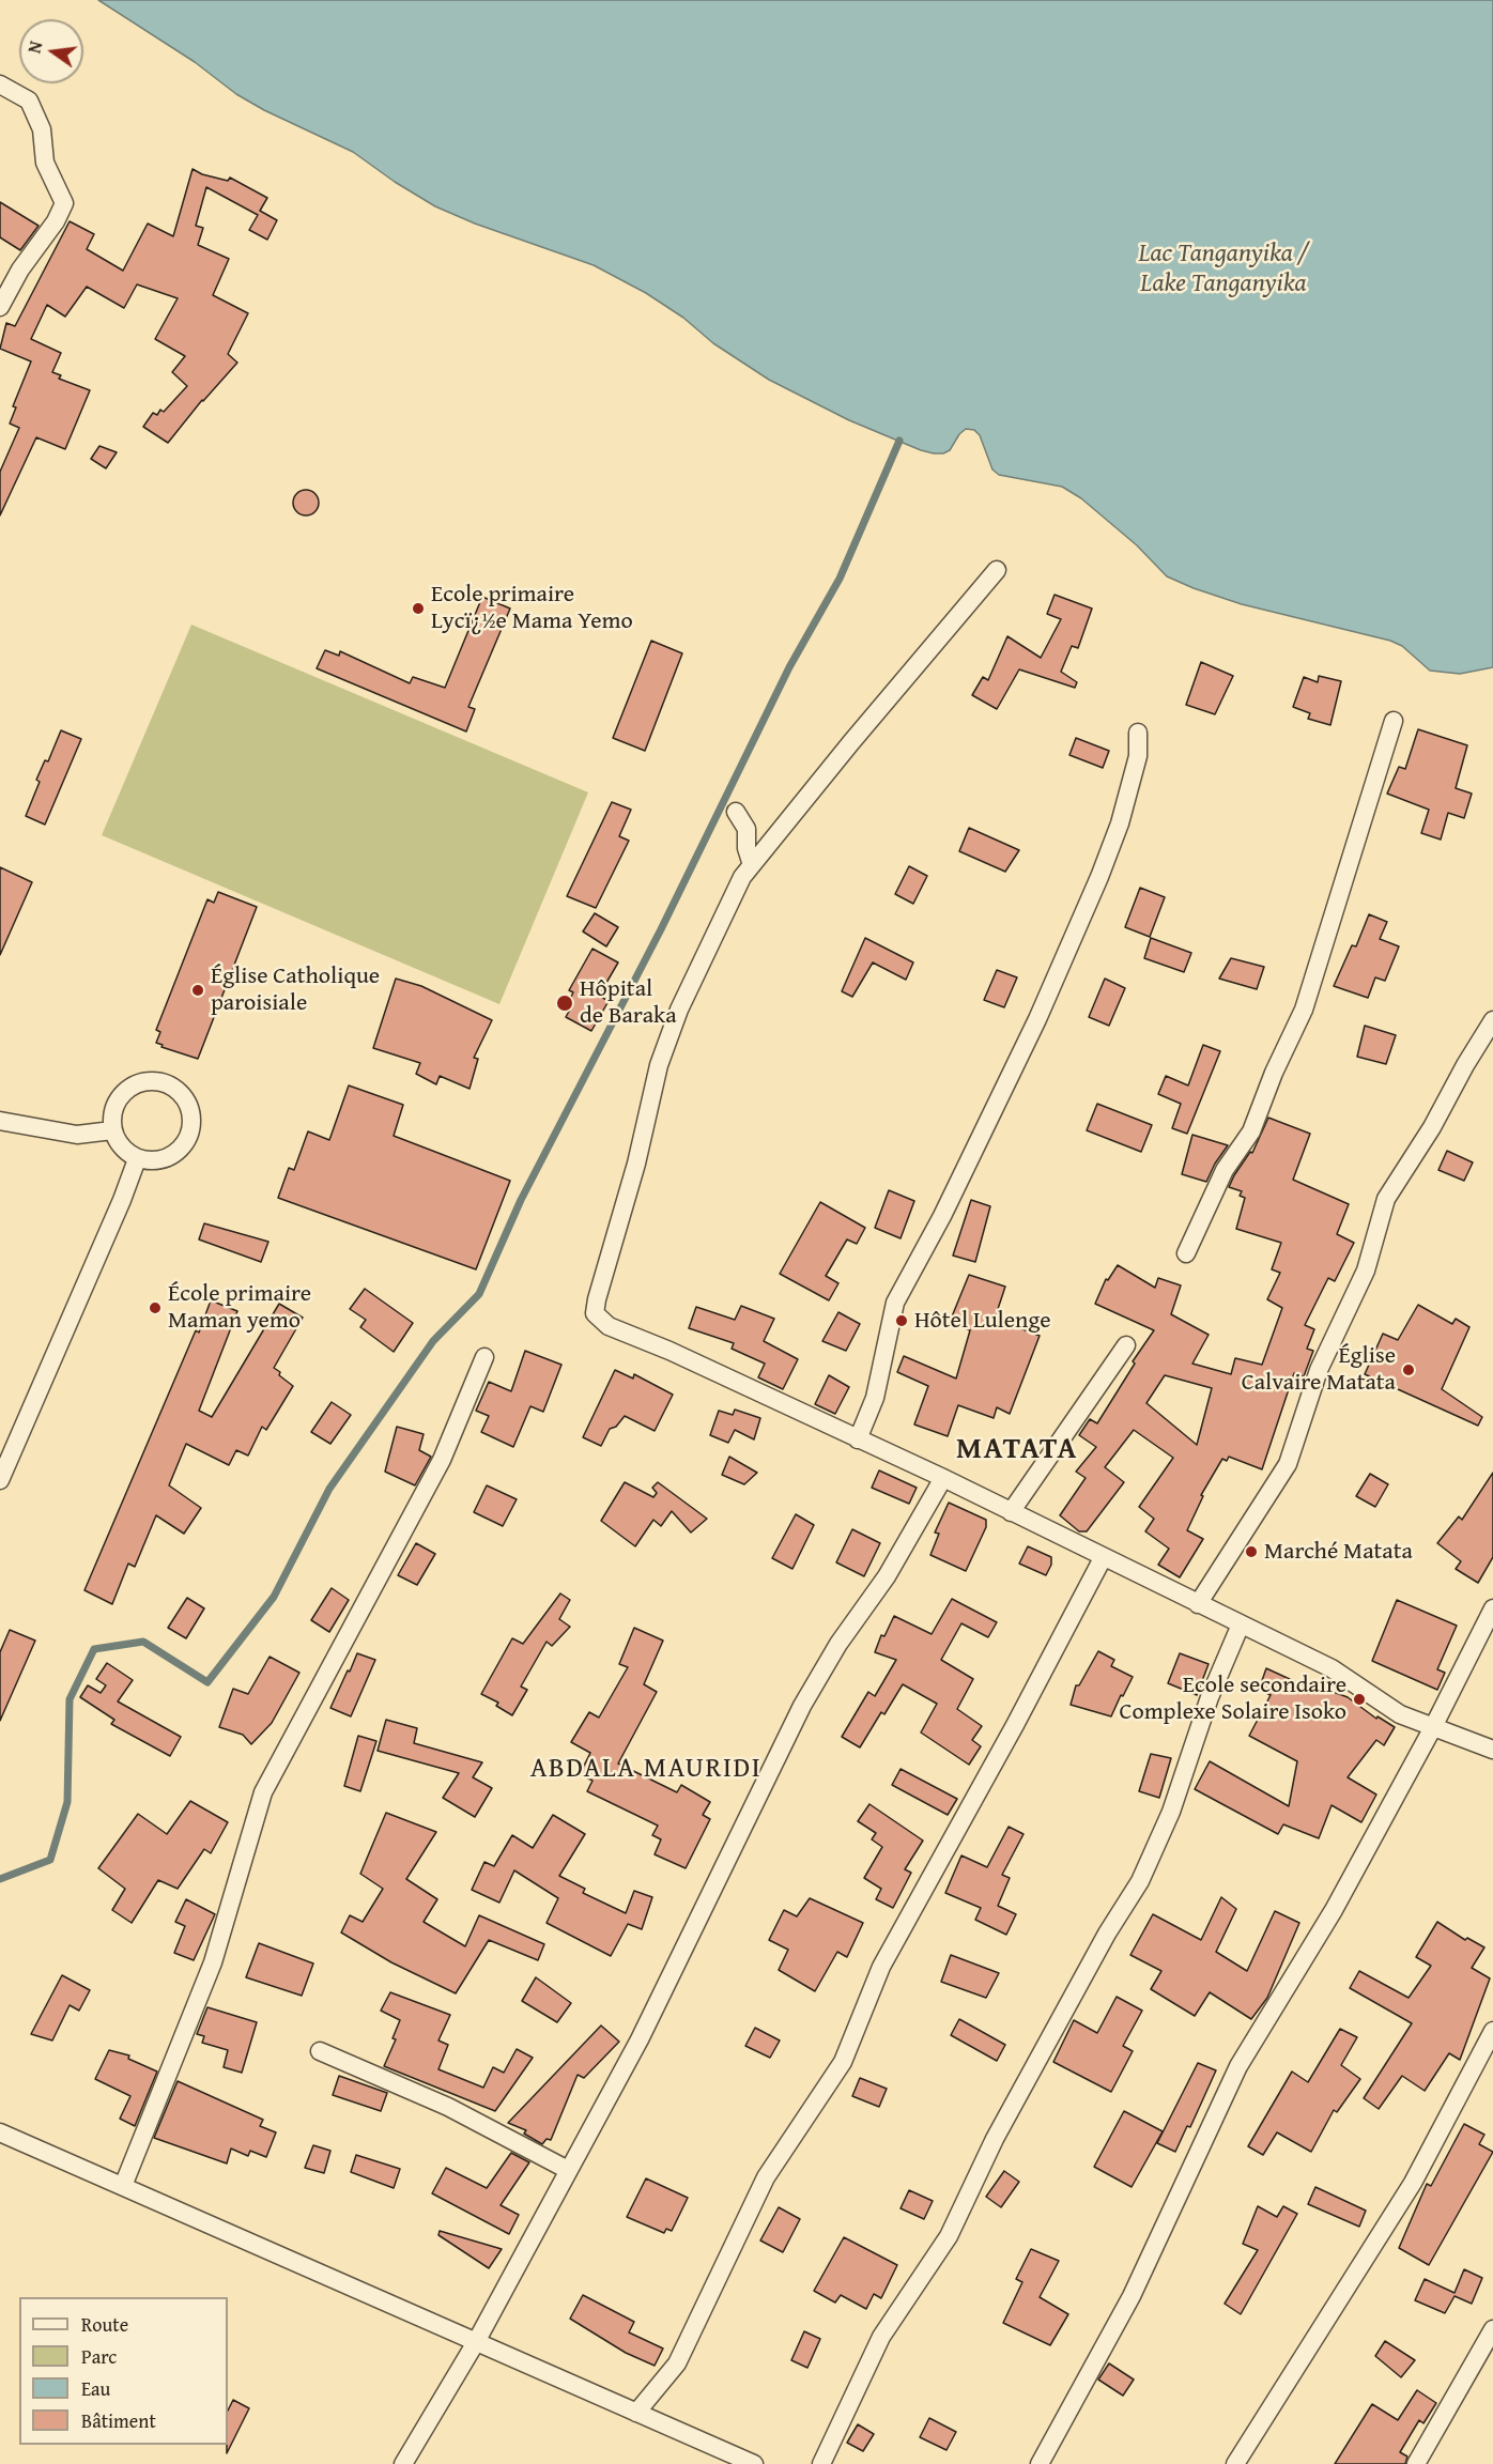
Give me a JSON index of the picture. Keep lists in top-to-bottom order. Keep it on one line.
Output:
{"districts":["MATATA","ABDALA MAURIDI"],"water":["Lac Tanganyika / Lake Tanganyika"],"places":["Ecole primaire Lycï¿½e Mama Yemo","Église Catholique paroisiale","Hôpital de Baraka","École primaire Maman yemo","Hôtel Lulenge","Église Calvaire Matata","Marché Matata","Ecole secondaire Complexe Solaire Isoko"],"legend":["Route","Parc","Eau","Bâtiment"],"north":"left"}
